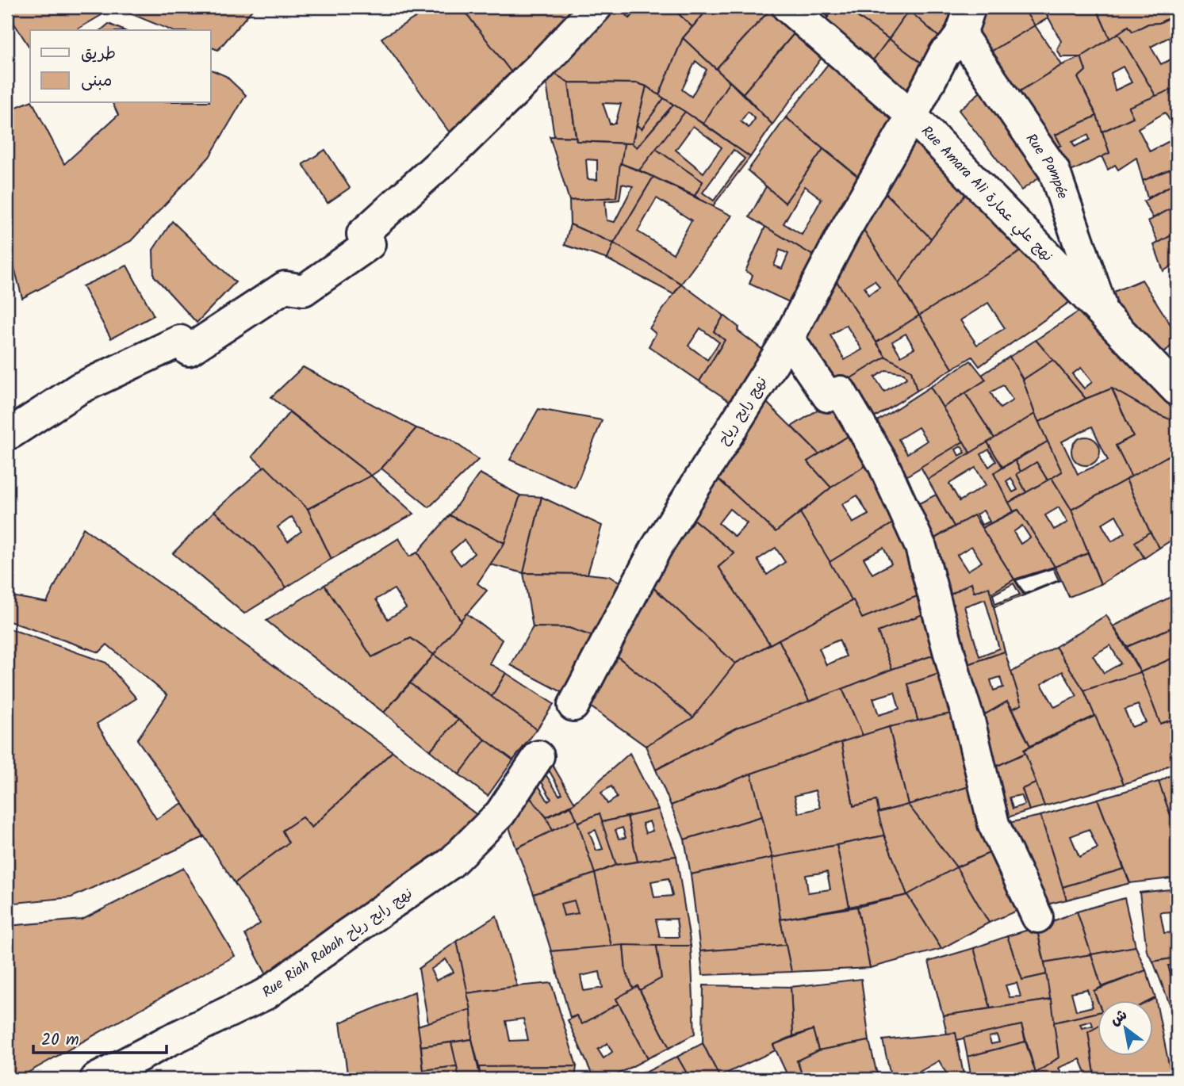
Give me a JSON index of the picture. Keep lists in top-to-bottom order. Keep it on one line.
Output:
{"streets":{"street":["Rue Pompée","Rue Amara Ali نهج علي عمارة","نهج رابح رياح","Rue Riah Rabah نهج رابح رياح"]},"crossings":[["Rue Pompée","Rue Amara Ali نهج علي عمارة"],["Rue Pompée","نهج رابح رياح"],["Rue Amara Ali نهج علي عمارة","نهج رابح رياح"]],"legend":["طريق","مبنى"],"scale_bar":"20 m","north":"top left"}
